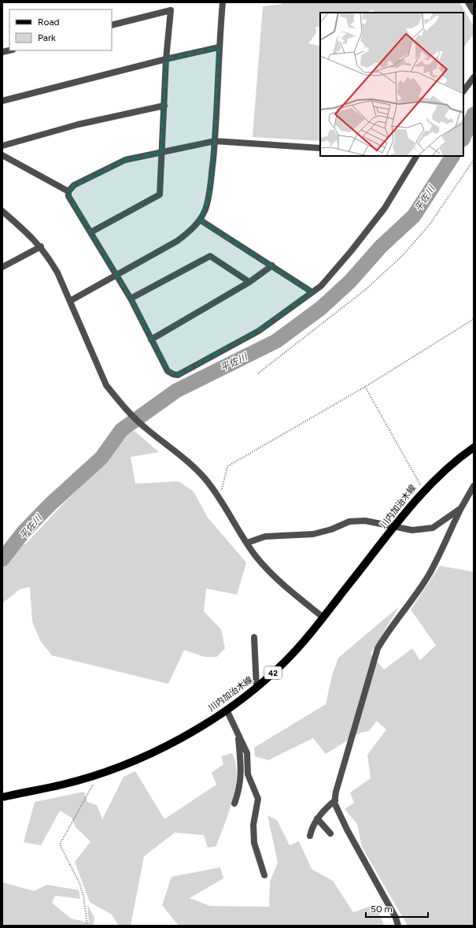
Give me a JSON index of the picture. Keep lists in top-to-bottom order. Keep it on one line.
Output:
{"streets":{"main road":["川内加治木線","42"]},"water":["平佐川"],"legend":["Road","Park"],"scale_bar":"50 m"}
